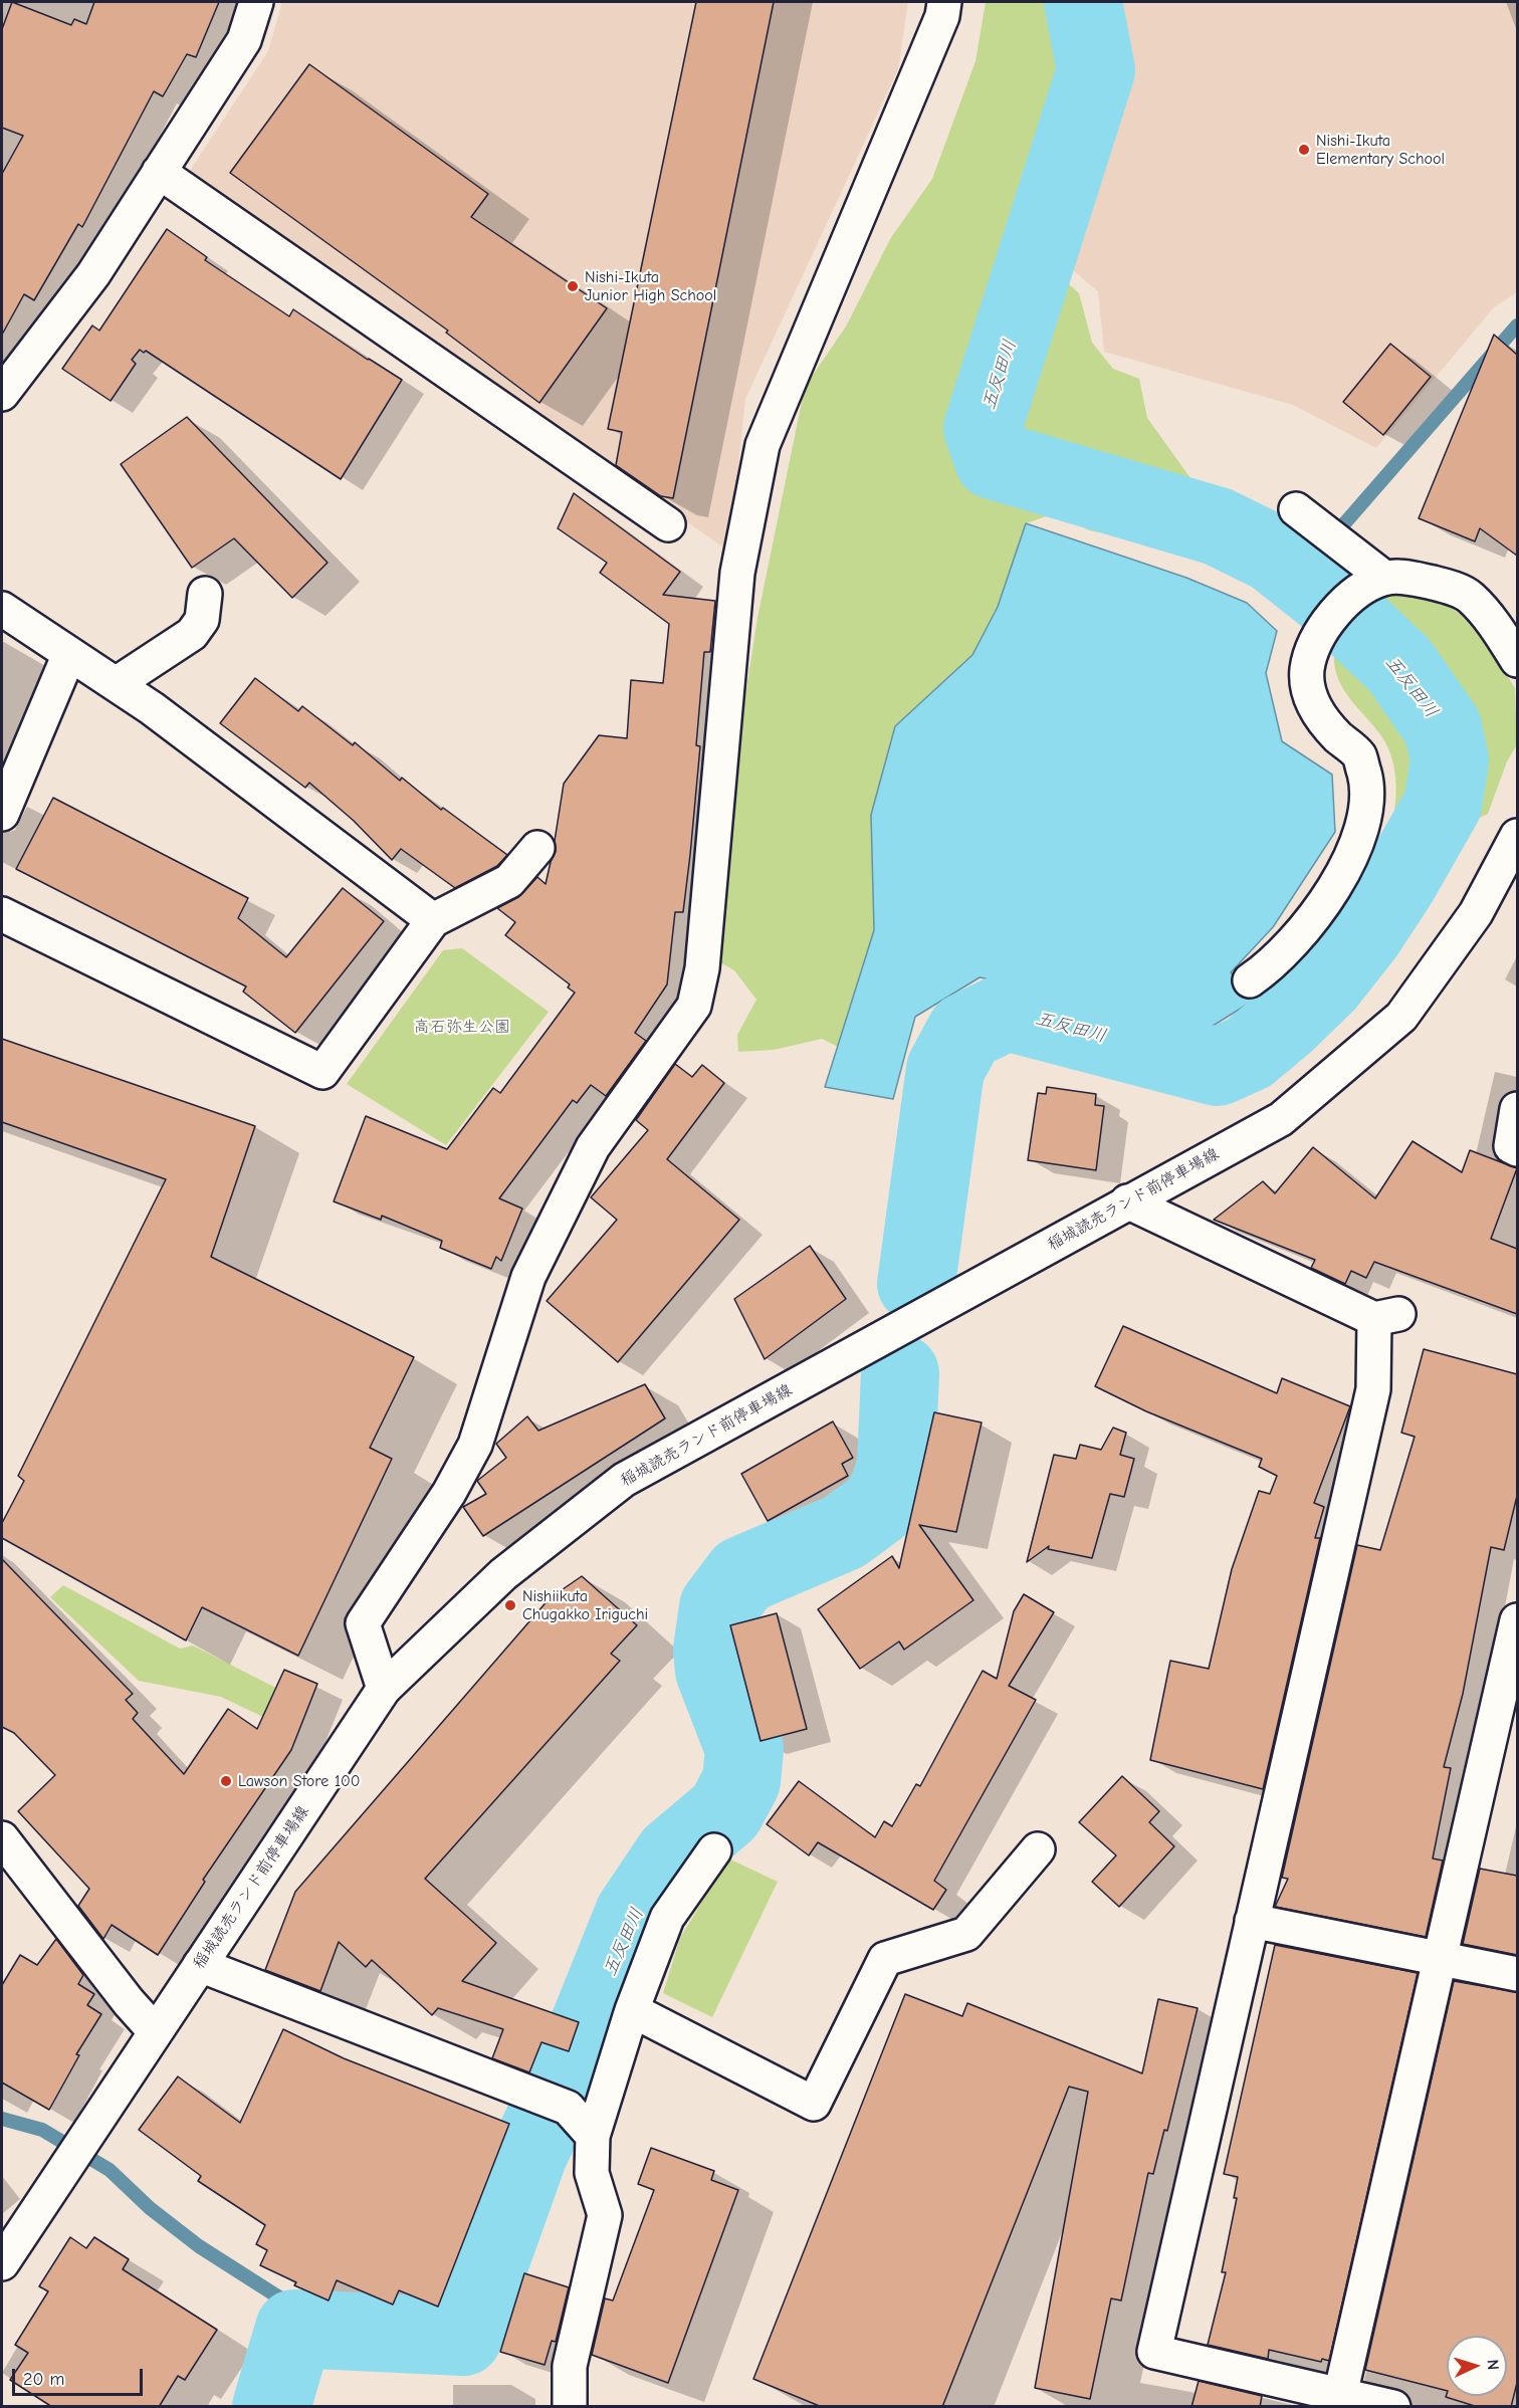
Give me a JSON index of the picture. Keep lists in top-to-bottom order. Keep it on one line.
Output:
{"streets":{"street":["稲城読売ランド前停車場線"]},"water":["五反田川"],"parks":["高石弥生公園"],"places":["Nishi-Ikuta Elementary School","Nishi-Ikuta Junior High School","Nishiikuta Chugakko Iriguchi","Lawson Store 100"],"scale_bar":"20 m","north":"right"}
